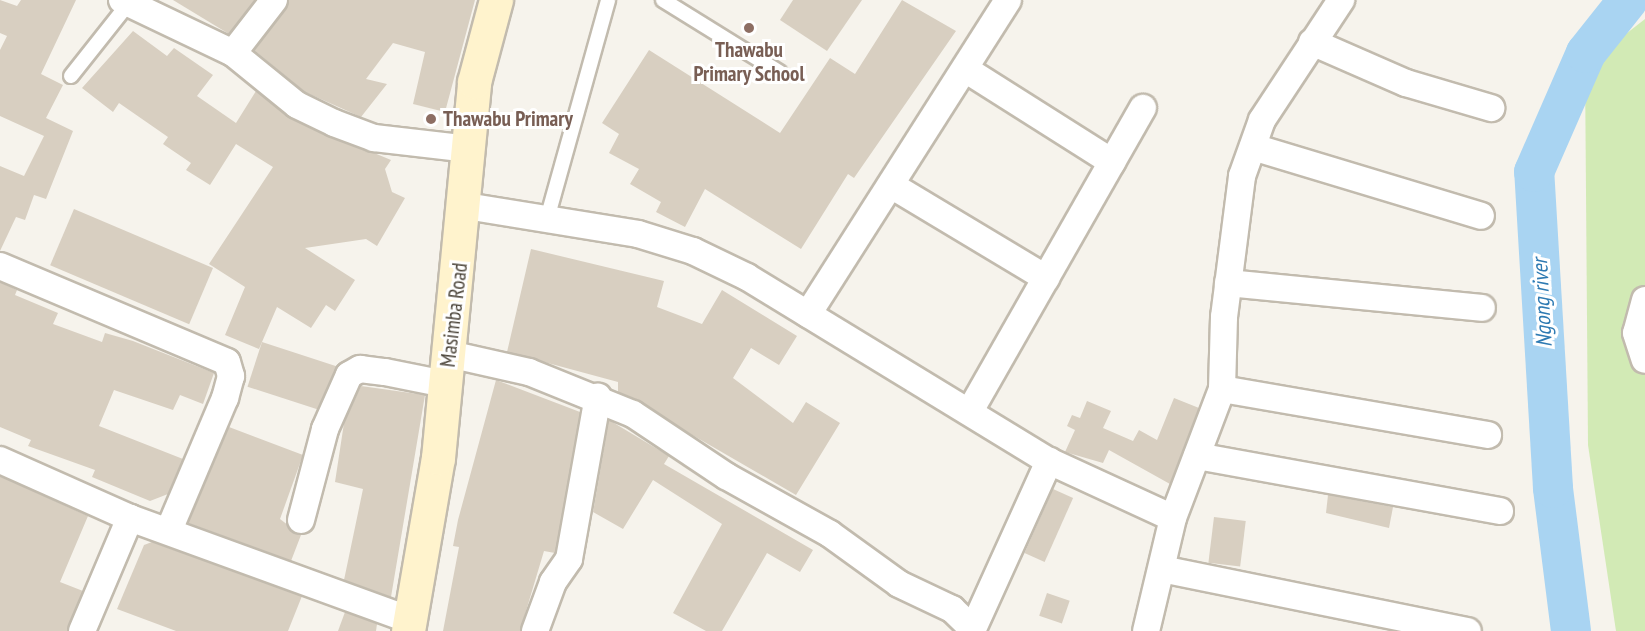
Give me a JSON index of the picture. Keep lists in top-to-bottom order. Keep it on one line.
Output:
{"streets":{"street":["Masimba Road"]},"water":["Ngong river"],"places":["Thawabu Primary School","Thawabu Primary"]}
